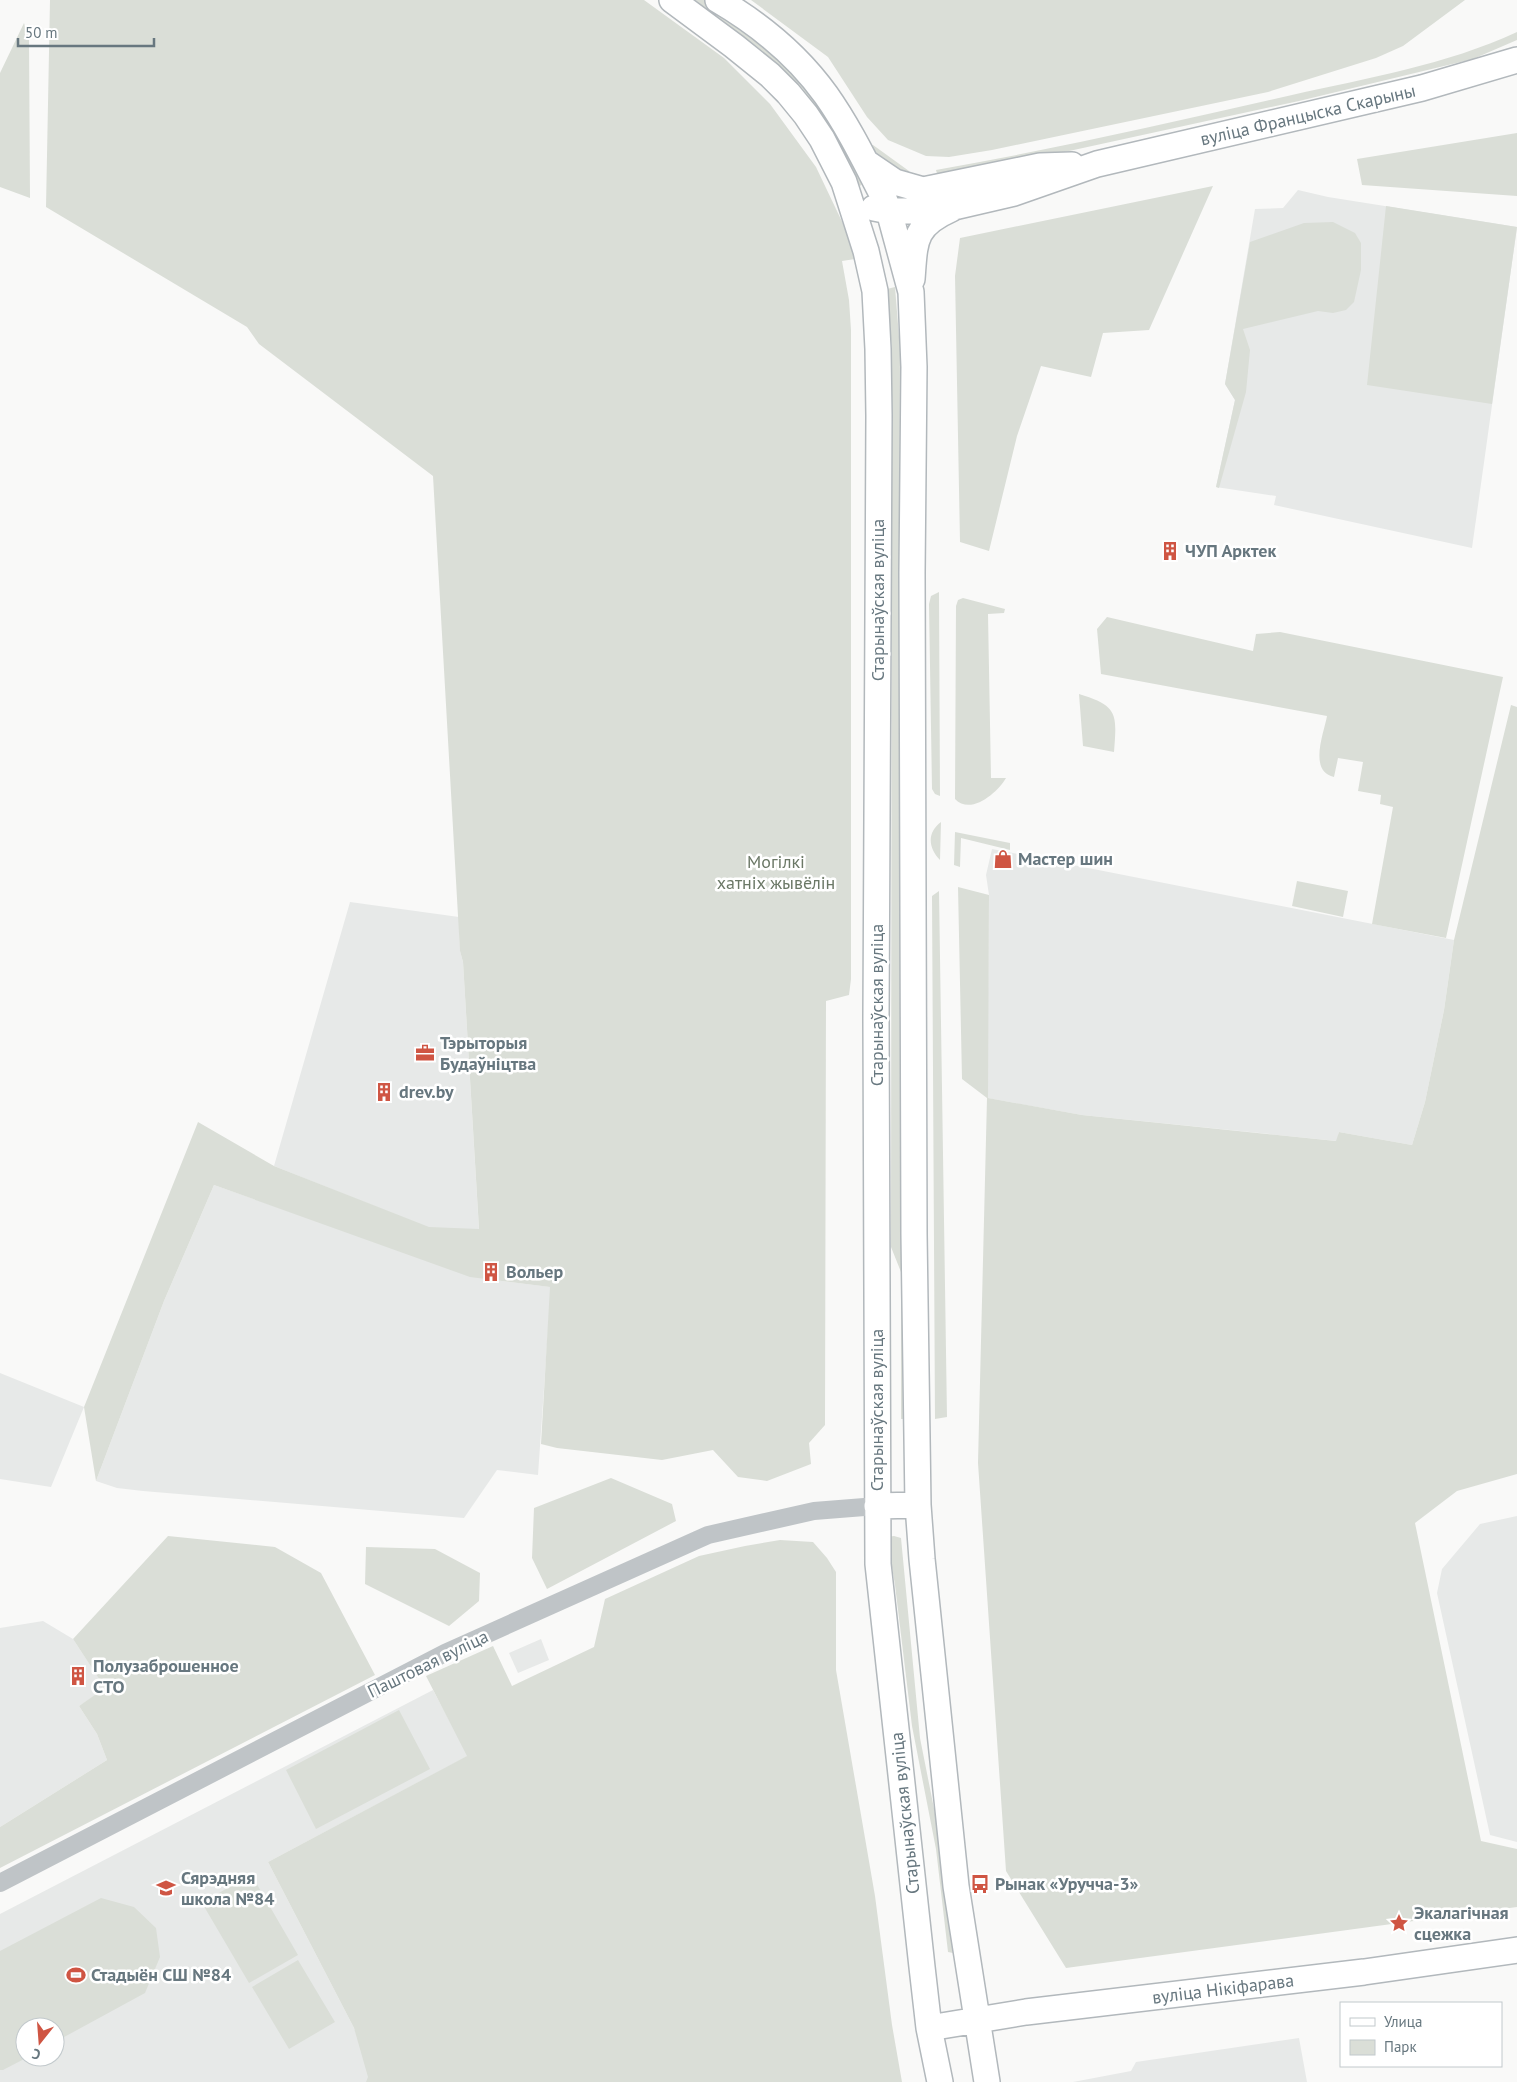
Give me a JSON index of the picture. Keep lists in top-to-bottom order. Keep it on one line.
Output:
{"streets":{"main road":["вуліца Францыска Скарыны","Старынаўская вуліца","вуліца Нікіфарава"],"street":["Паштовая вуліца"]},"crossings":[["вуліца Францыска Скарыны","Старынаўская вуліца"],["Старынаўская вуліца","Паштовая вуліца"],["Старынаўская вуліца","вуліца Нікіфарава"]],"parks":["Могілкі хатніх жывёлін"],"places":{"building":["ЧУП Арктек","drev.by","Вольер","Полузаброшенное СТО"],"shop":["Мастер шин"],"office":["Тэрыторыя Будаўніцтва"],"bus stop":["Рынак «Уручча-3»"],"school or university":["Сярэдняя школа №84"],"place":["Экалагічная сцежка"],"sports":["Стадыён СШ №84"]},"legend":["Улица","Парк"],"scale_bar":"50 m","north":"bottom"}
